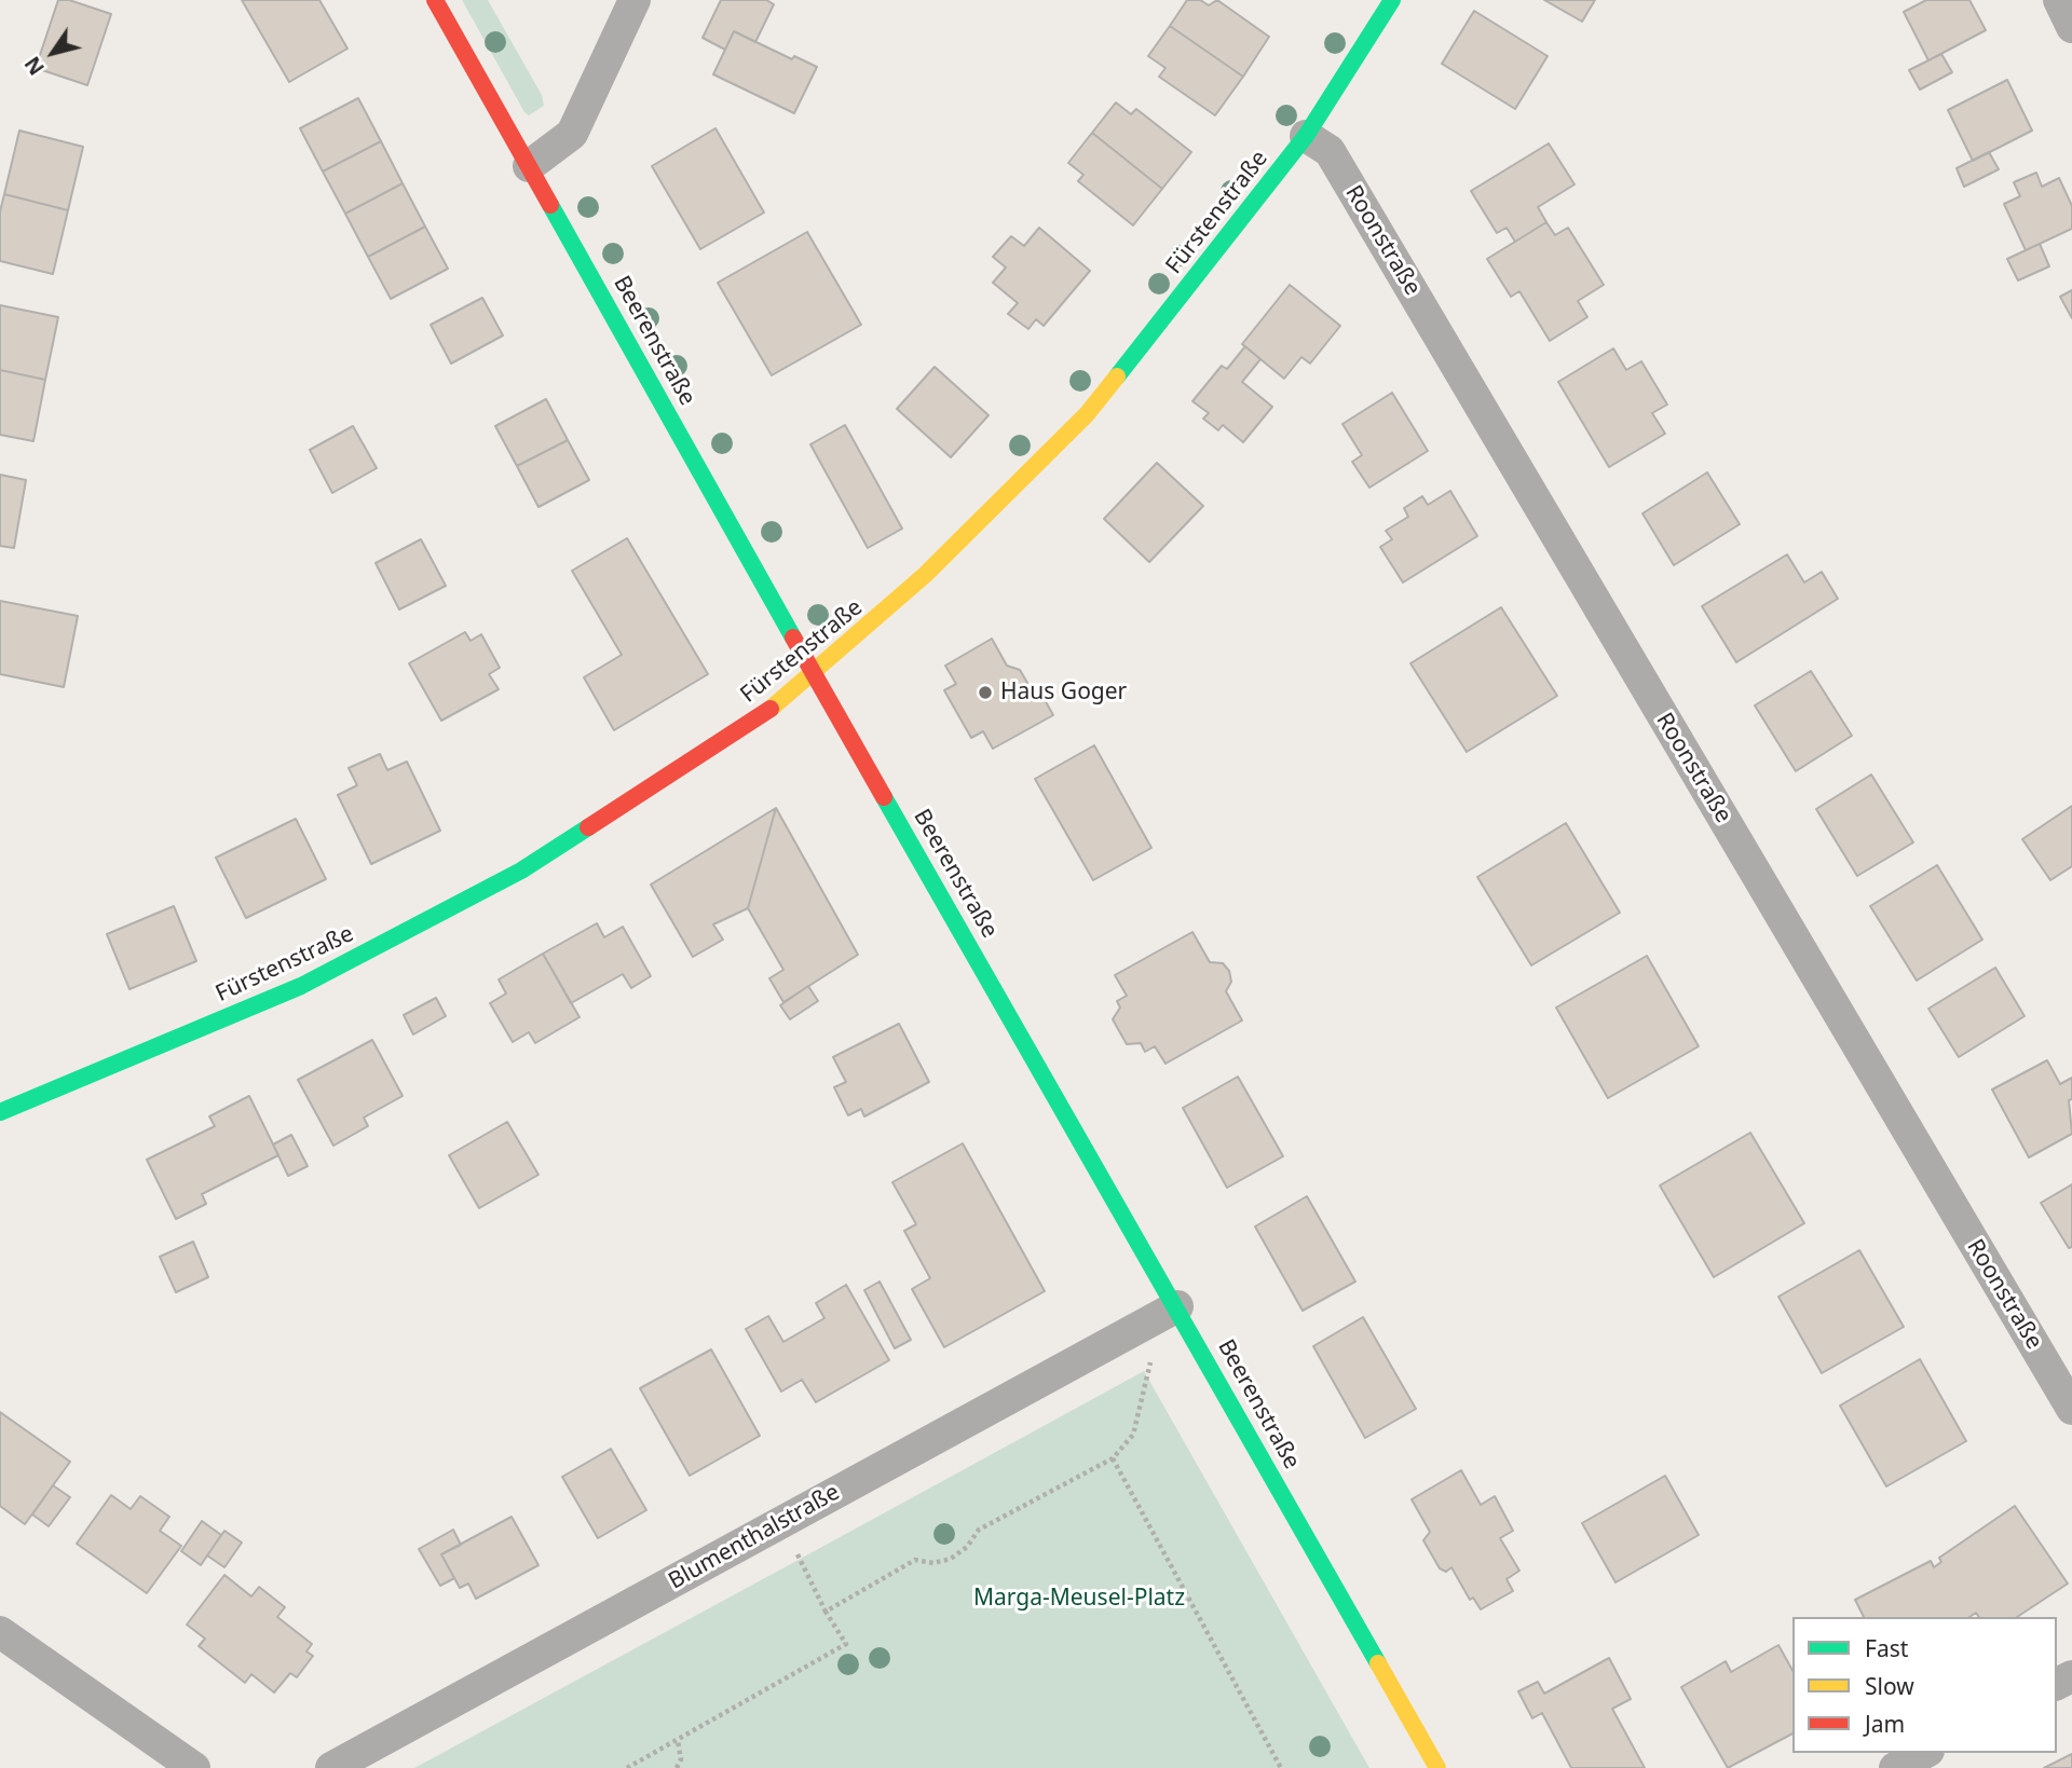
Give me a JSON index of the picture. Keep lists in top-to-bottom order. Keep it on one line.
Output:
{"streets":{"street":["Fürstenstraße","Roonstraße","Beerenstraße","Blumenthalstraße"]},"crossings":[["Fürstenstraße","Roonstraße"],["Fürstenstraße","Beerenstraße"],["Beerenstraße","Blumenthalstraße"]],"parks":["Marga-Meusel-Platz"],"places":["Haus Goger"],"legend":["Fast","Slow","Jam"],"north":"bottom left"}
